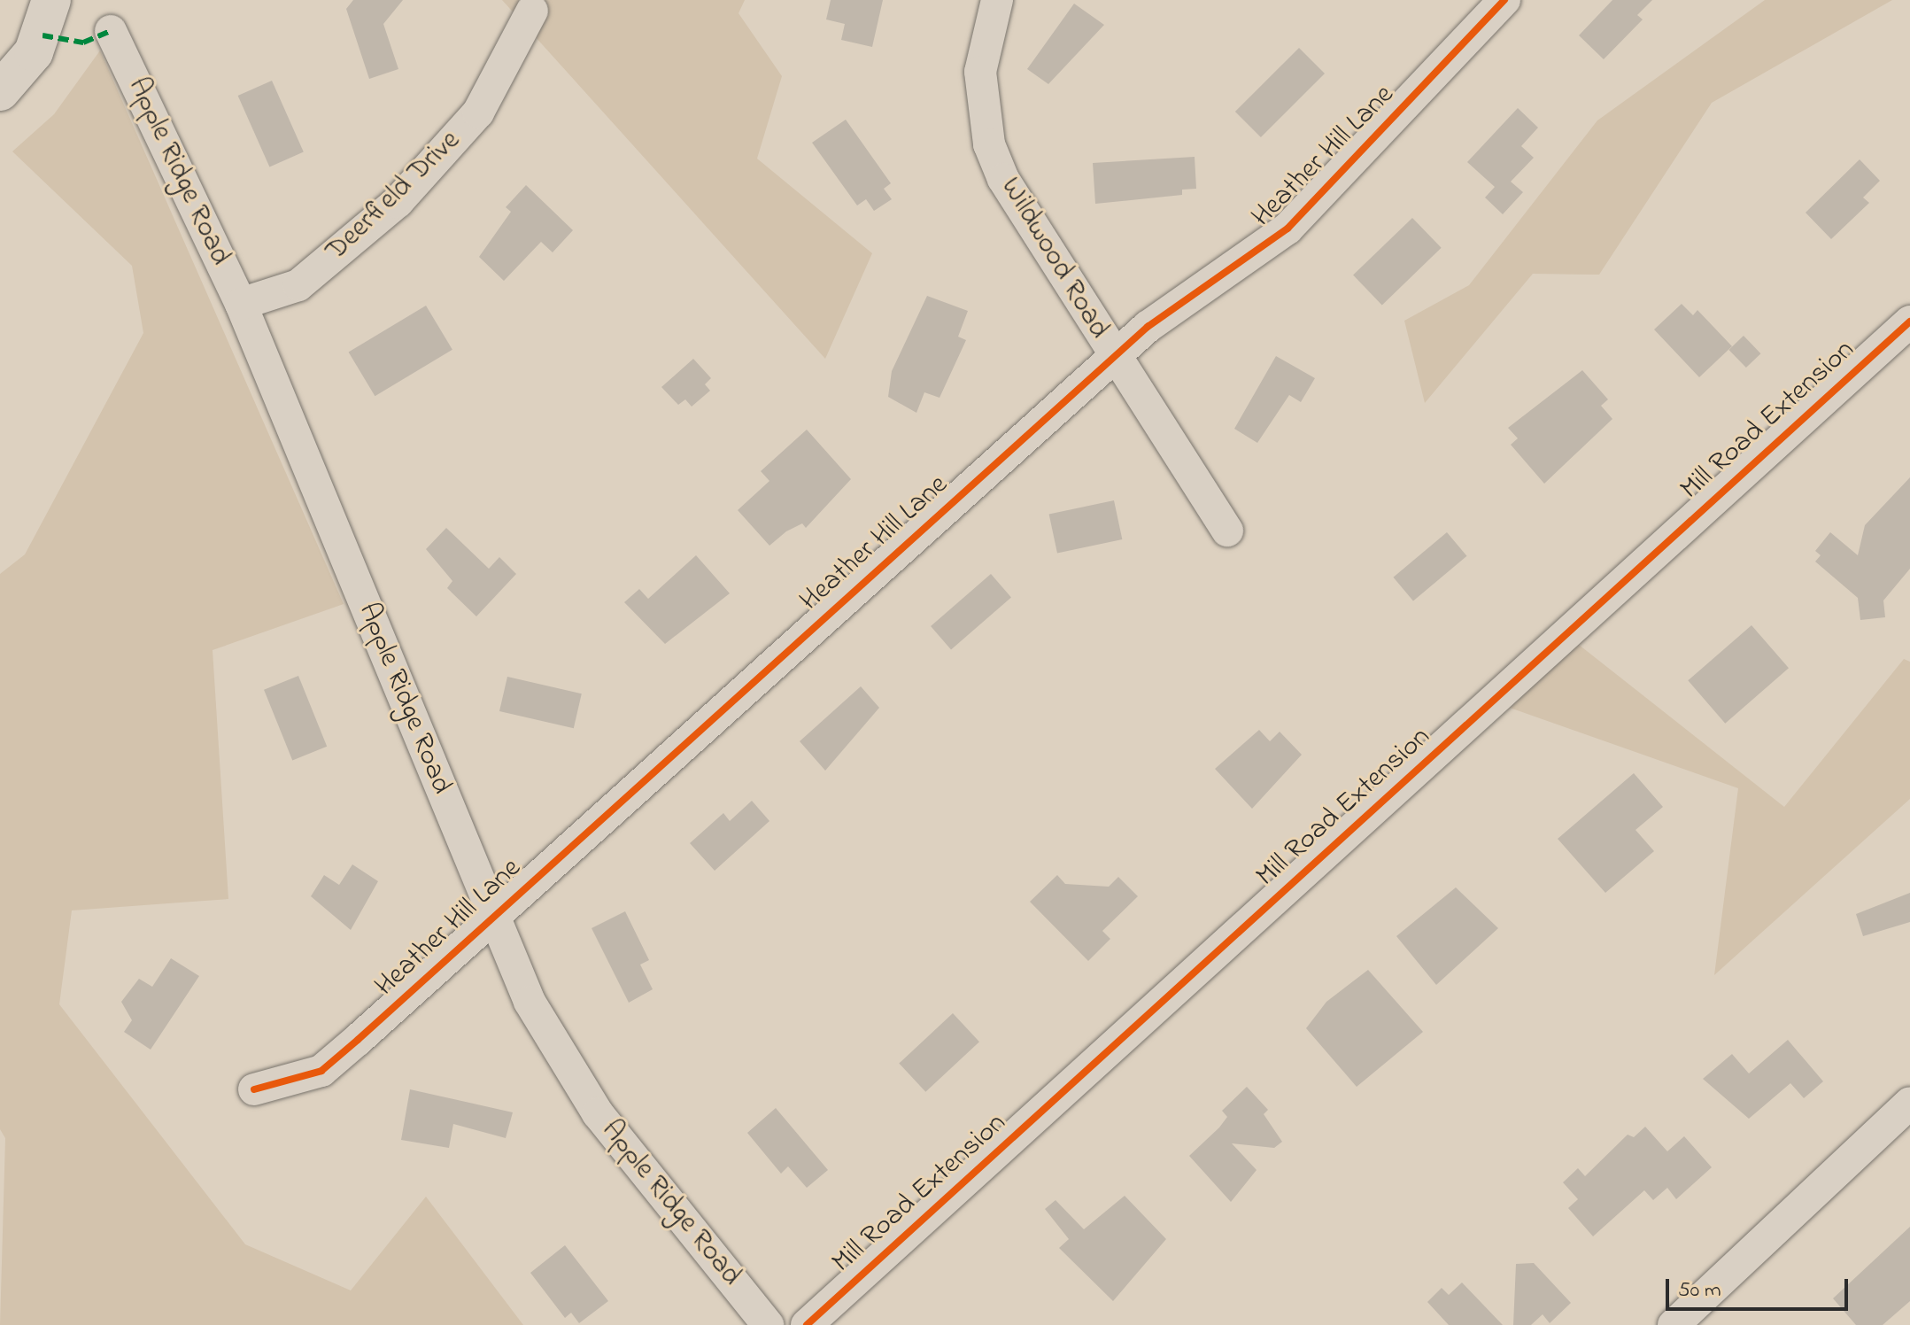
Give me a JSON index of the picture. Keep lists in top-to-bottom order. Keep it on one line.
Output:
{"streets":{"street":["Heather Hill Lane","Apple Ridge Road","Deerfield Drive","Wildwood Road","Mill Road Extension"]},"crossings":[["Heather Hill Lane","Apple Ridge Road"],["Heather Hill Lane","Wildwood Road"],["Apple Ridge Road","Deerfield Drive"]],"scale_bar":"50 m"}
